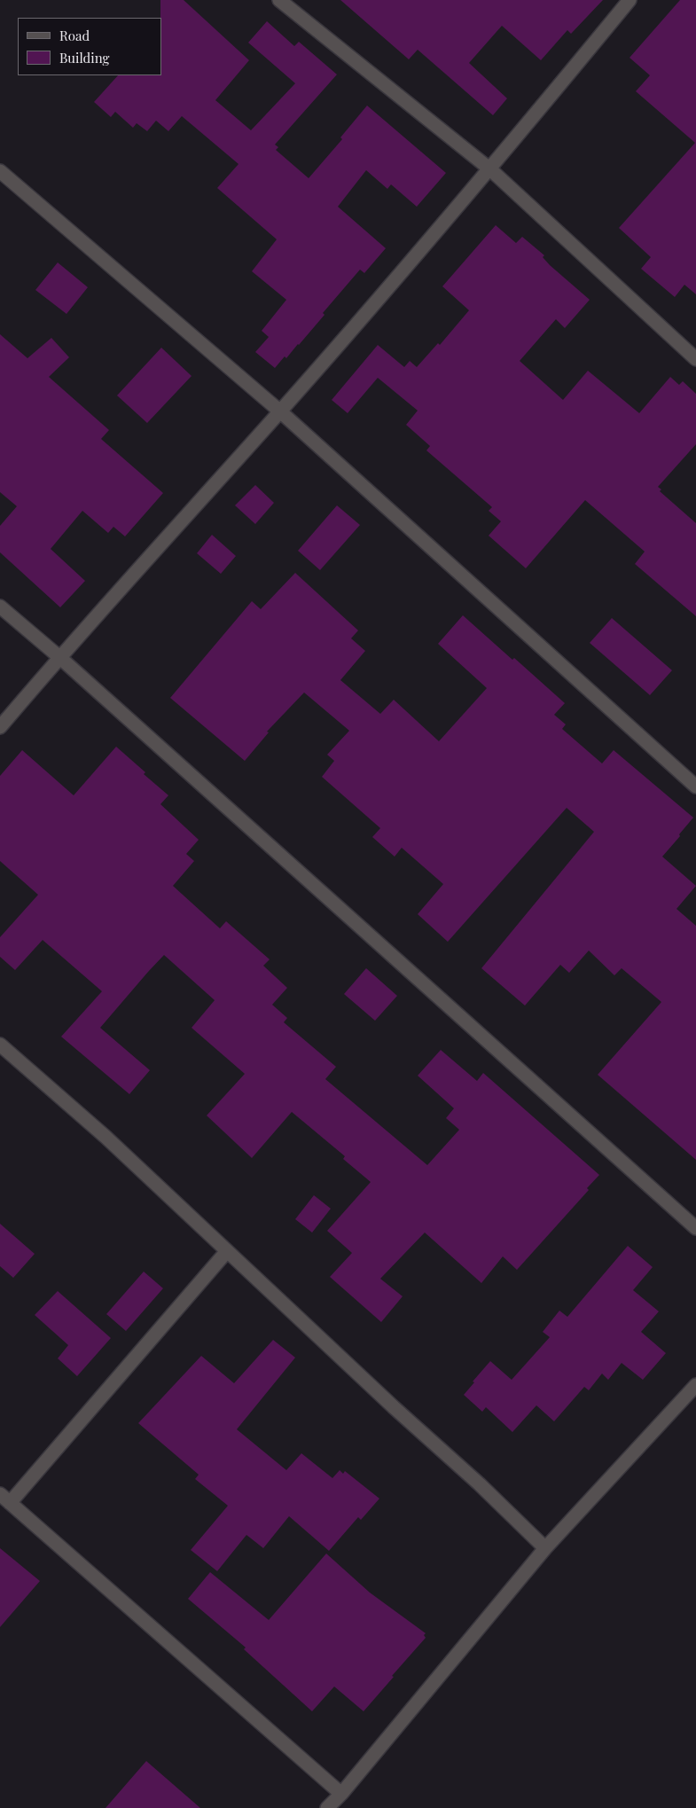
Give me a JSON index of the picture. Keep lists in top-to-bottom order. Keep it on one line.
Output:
{"legend":["Road","Building"]}
